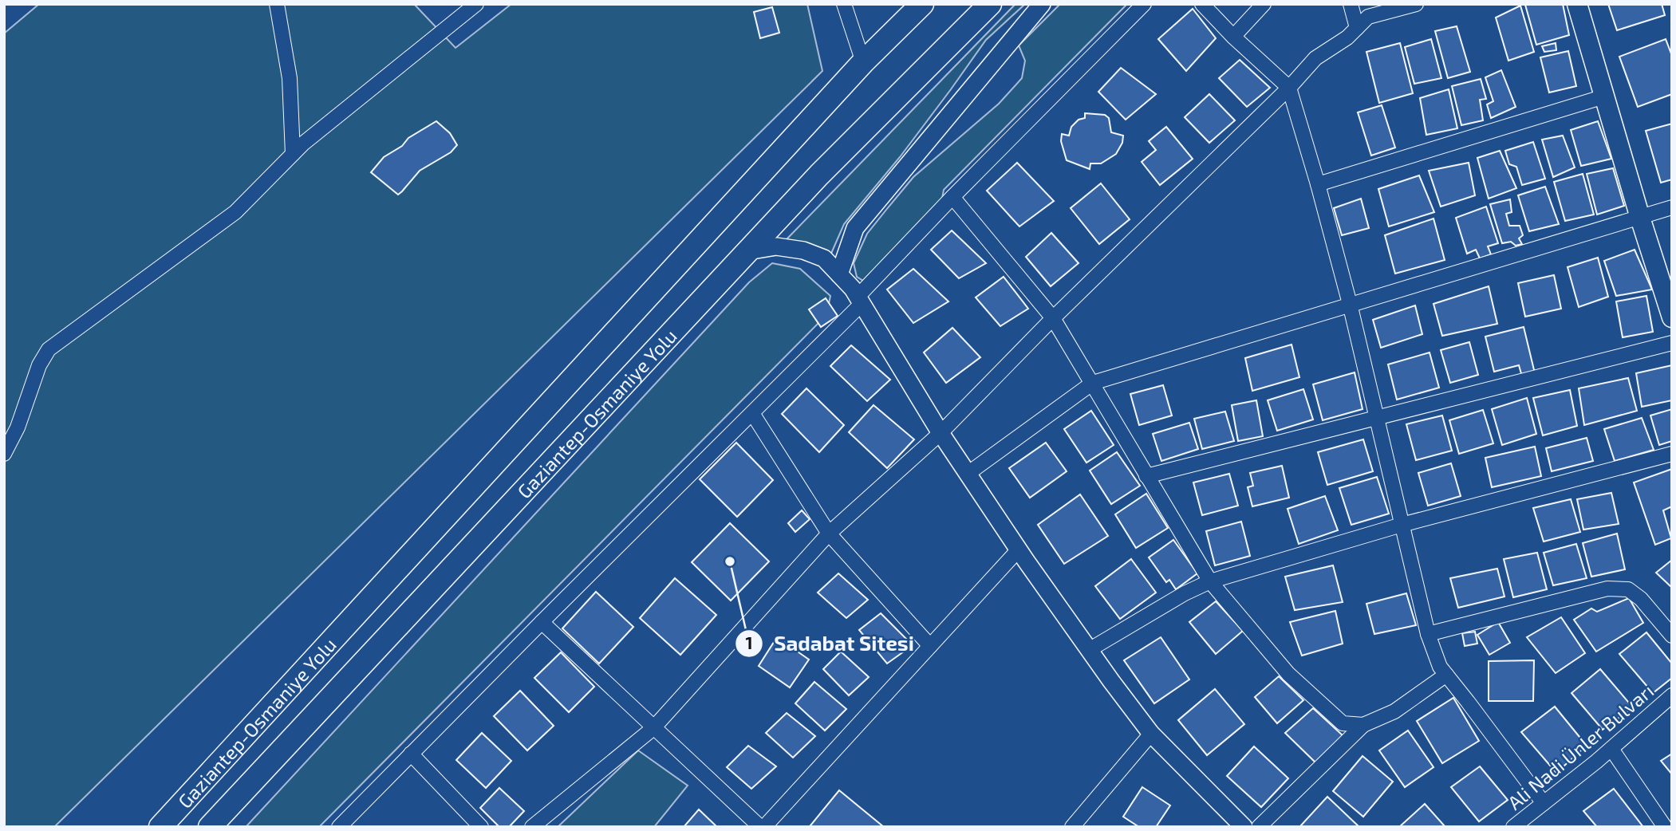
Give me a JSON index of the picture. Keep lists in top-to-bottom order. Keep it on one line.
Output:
{"streets":{"highway":["Gaziantep-Osmaniye Yolu"],"street":["Ali Nadi Ünler Bulvarı"]},"places":["Sadabat Sitesi"]}
